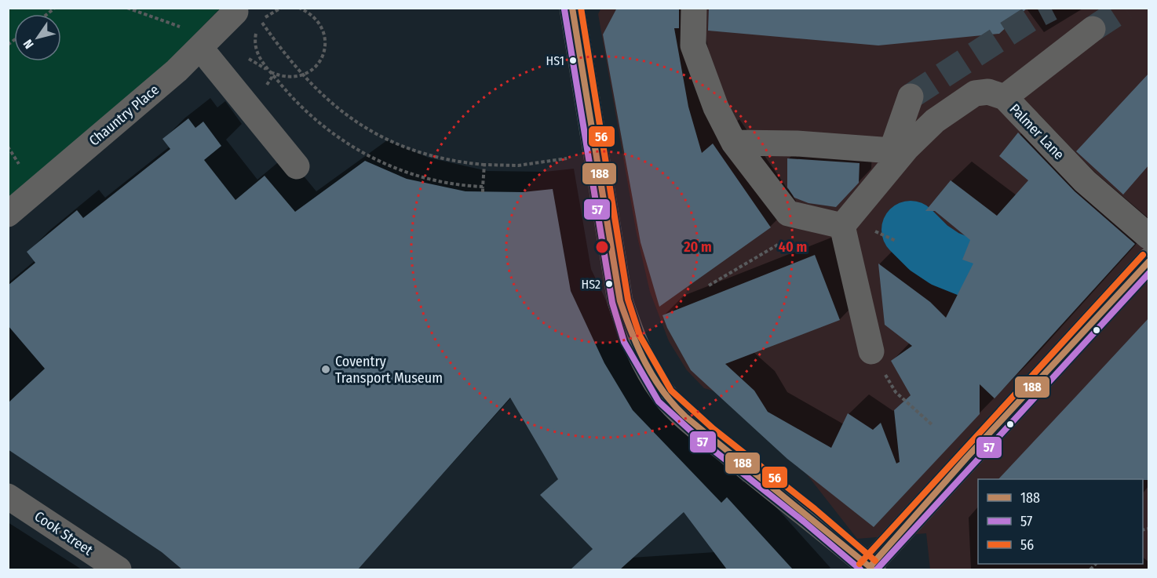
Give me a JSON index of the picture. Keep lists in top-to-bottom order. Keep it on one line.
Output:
{"streets":{"street":["Chauntry Place","Palmer Lane","Cook Street"]},"places":["HS1","HS2","Coventry Transport Museum"],"lines":["transit line 188","transit line 56","transit line 57"],"legend":["188","57","56"],"north":"bottom left","rings":["20 m","40 m"]}
